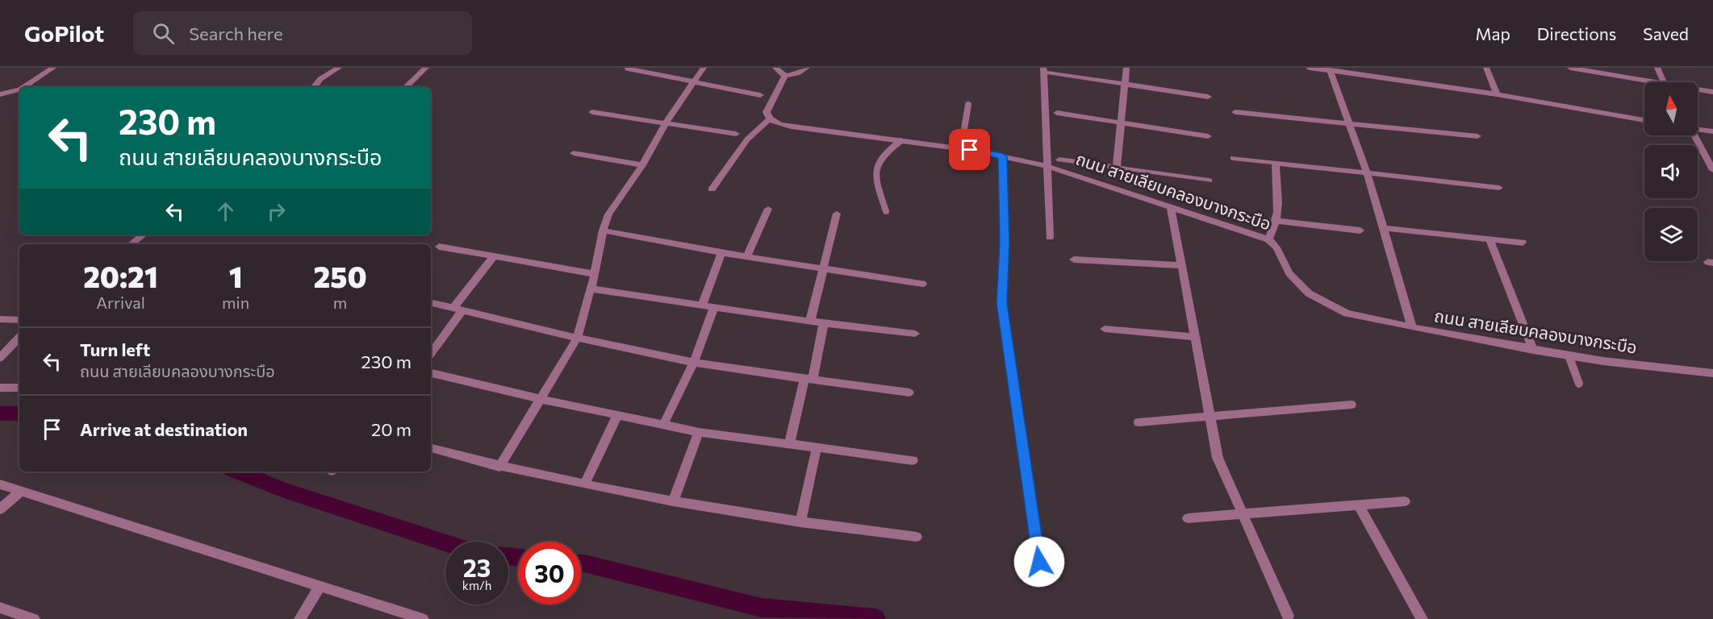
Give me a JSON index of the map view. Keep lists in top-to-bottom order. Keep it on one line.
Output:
{"streets":{"street":["ถนน สายเลียบคลองบางกระบือ"]},"north":"top","page":{"header":"GoPilot","search":"Search here","nav":["Map","Directions","Saved"],"turn":["230 m","ถนน สายเลียบคลองบางกระบือ"],"eta":["20:21","Arrival","1","min","250","m"],"list":[{"name":"Turn left","note":"ถนน สายเลียบคลองบางกระบือ","value":"230 m"},{"name":"Arrive at destination","value":"20 m"}],"speed":"23 km/h","limit":"30"}}
